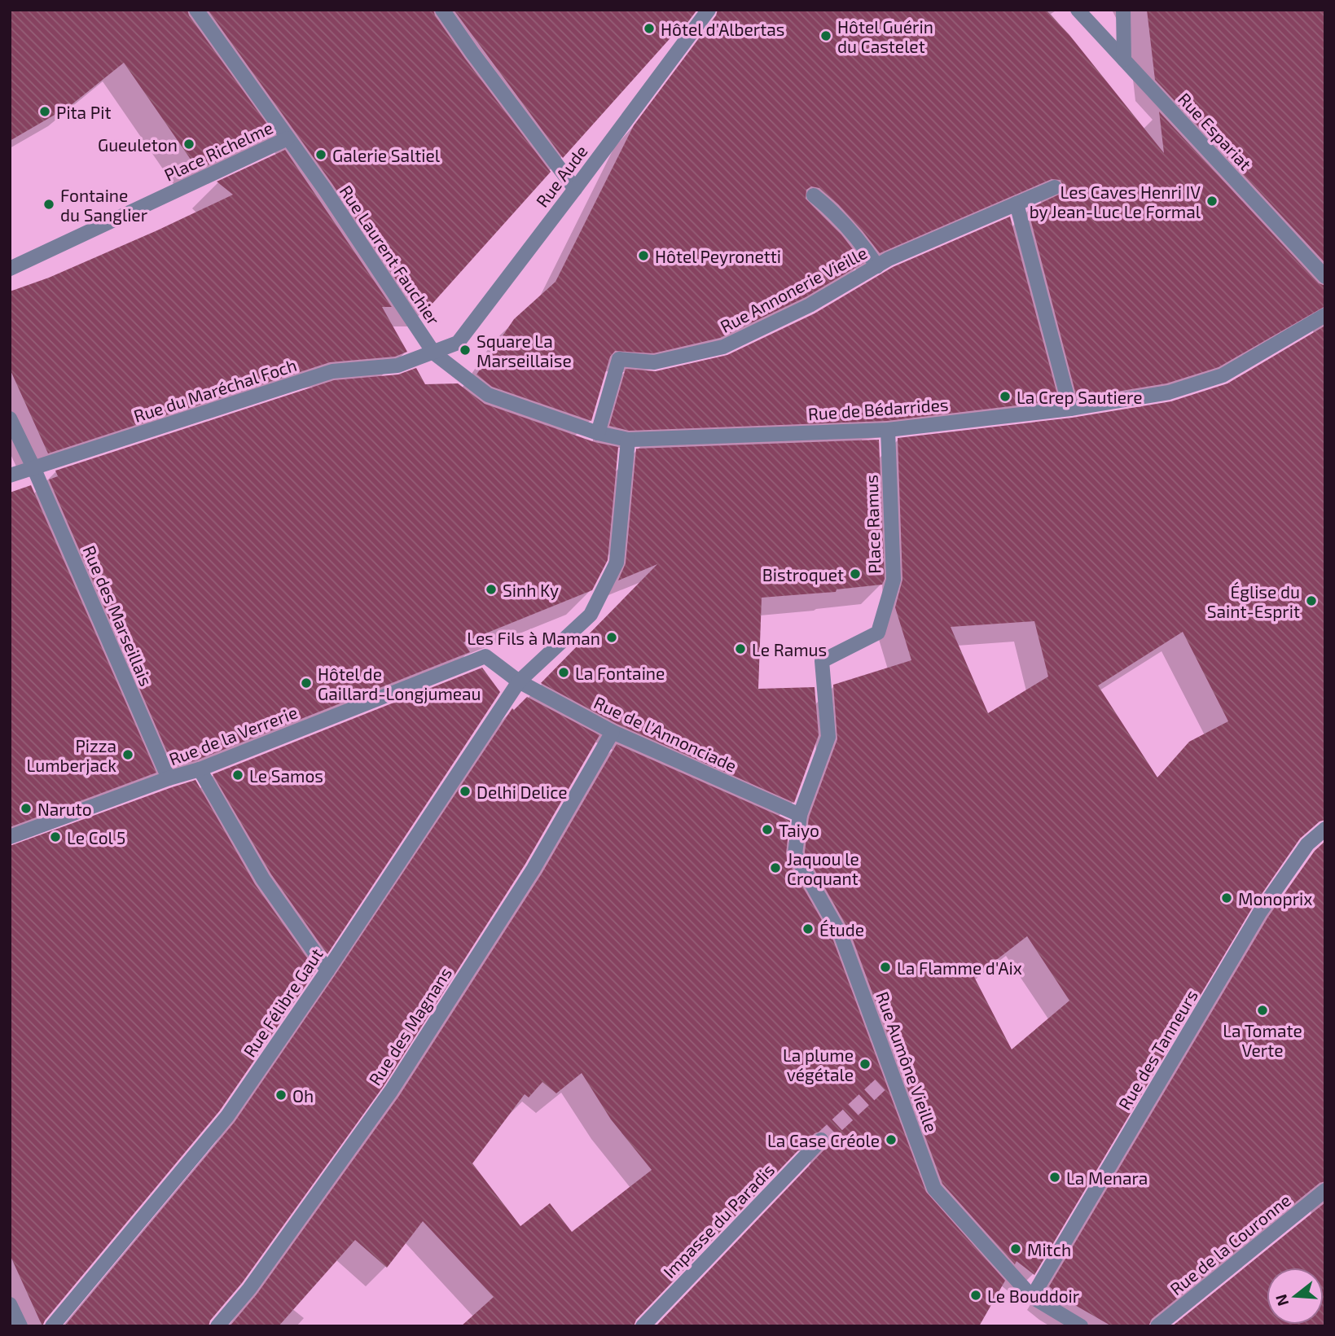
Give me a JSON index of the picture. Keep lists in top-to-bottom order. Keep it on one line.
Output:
{"streets":{"street":["Rue Espariat","Place Richelme","Rue Aude","Rue Laurent Fauchier","Rue Annonerie Vieille","Rue du Maréchal Foch","Rue de Bédarrides","Place Ramus","Rue des Marseillais","Rue de l'Annonciade","Rue de la Verrerie","Rue Félibre Gaut","Rue des Magnans","Rue des Tanneurs","Rue Aumône Vieille","Impasse du Paradis","Rue de la Couronne"]},"crossings":[["Place Richelme","Rue Laurent Fauchier"],["Rue Aude","Rue Laurent Fauchier"],["Rue Aude","Rue du Maréchal Foch"],["Rue Aude","Rue de Bédarrides"],["Rue Laurent Fauchier","Rue du Maréchal Foch"],["Rue Laurent Fauchier","Rue de Bédarrides"],["Rue Annonerie Vieille","Rue de Bédarrides"],["Rue du Maréchal Foch","Rue de Bédarrides"],["Rue du Maréchal Foch","Rue des Marseillais"],["Rue de Bédarrides","Place Ramus"],["Place Ramus","Rue de l'Annonciade"],["Place Ramus","Rue Aumône Vieille"],["Rue des Marseillais","Rue de la Verrerie"],["Rue de l'Annonciade","Rue de la Verrerie"],["Rue de l'Annonciade","Rue Félibre Gaut"],["Rue de l'Annonciade","Rue des Magnans"],["Rue de l'Annonciade","Rue Aumône Vieille"],["Rue de la Verrerie","Rue Félibre Gaut"],["Rue des Tanneurs","Rue Aumône Vieille"]],"places":["Hôtel d'Albertas","Hôtel Guérin du Castelet","Pita Pit","Gueuleton","Galerie Saltiel","Les Caves Henri IV by Jean-Luc Le Formal","Fontaine du Sanglier","Hôtel Peyronetti","Square La Marseillaise","La Crep Sautiere","Bistroquet","Sinh Ky","Église du Saint-Esprit","Les Fils à Maman","Le Ramus","La Fontaine","Hôtel de Gaillard-Longjumeau","Pizza Lumberjack","Le Samos","Delhi Delice","Naruto","Taiyo","Le Col 5","Jaquou le Croquant","Monoprix","Étude","La Flamme d'Aix","La Tomate Verte","La plume végétale","Oh","La Case Créole","La Menara","Mitch","Le Bouddoir"],"north":"left"}
